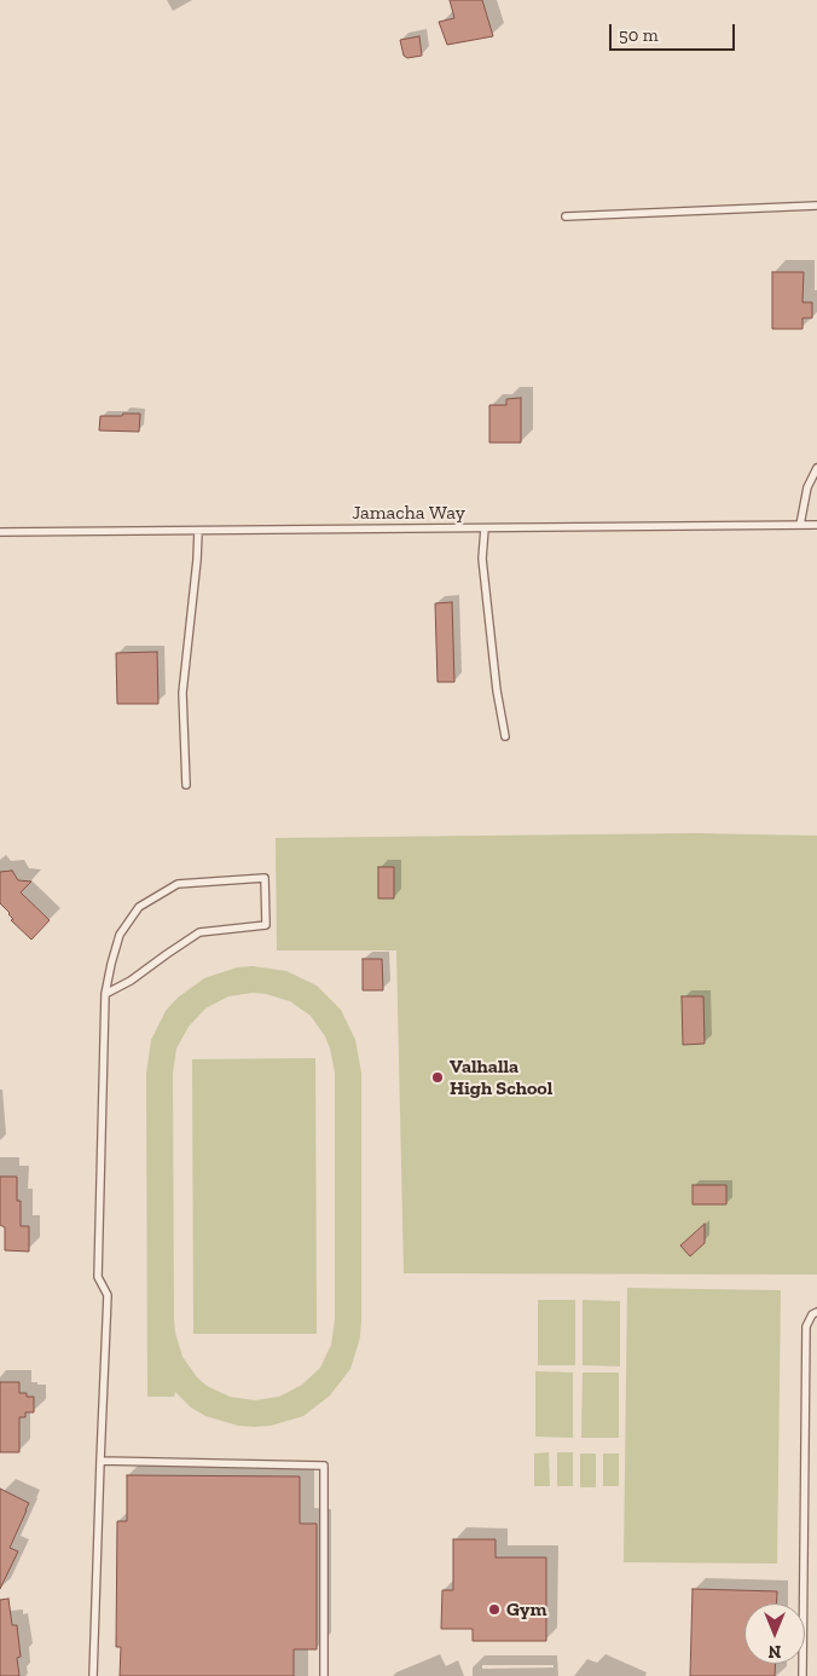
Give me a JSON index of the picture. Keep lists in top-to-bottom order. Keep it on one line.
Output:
{"streets":{"lane":["Jamacha Way"]},"places":["Valhalla High School","Gym"],"scale_bar":"50 m","north":"bottom"}
